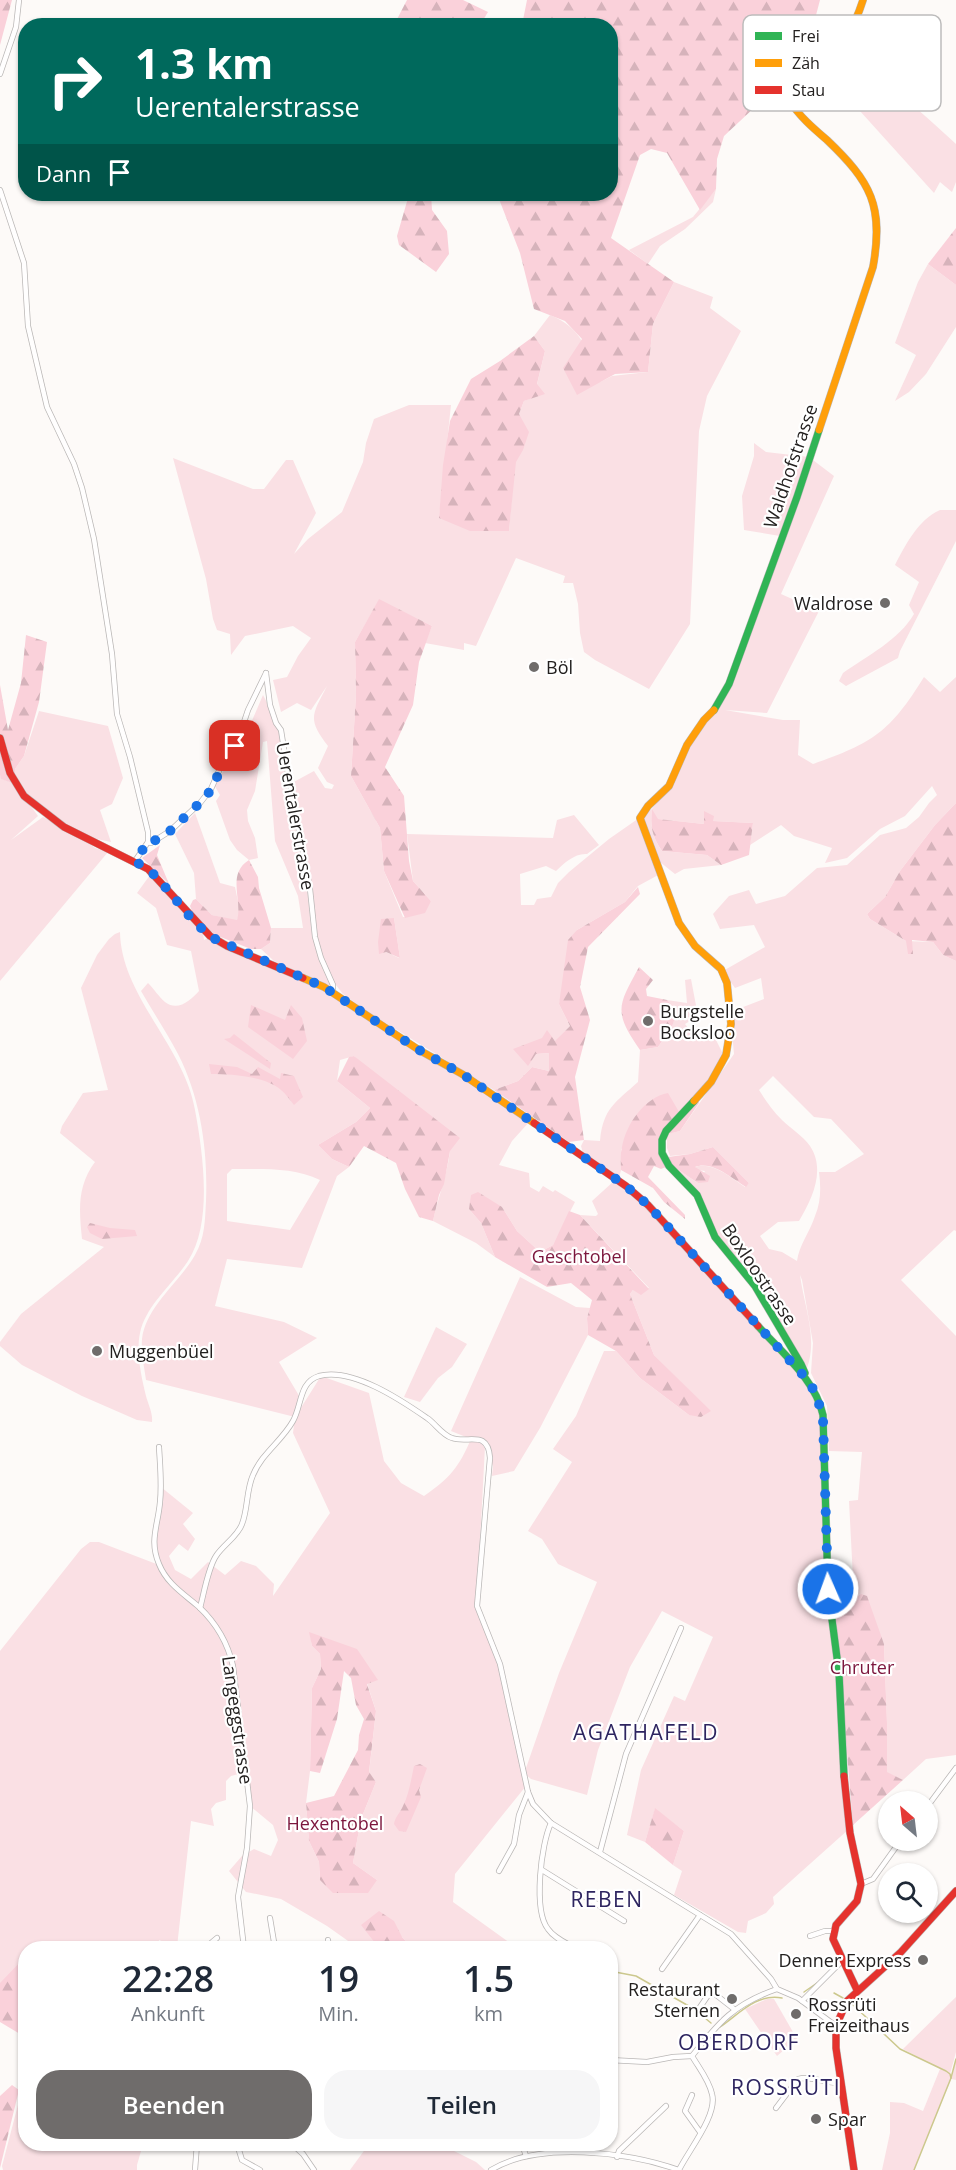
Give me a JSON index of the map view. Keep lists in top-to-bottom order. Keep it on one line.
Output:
{"streets":{"street":["Waldhofstrasse","Uerentalerstrasse","Boxloostrasse","Langeggstrasse"]},"crossings":[["Waldhofstrasse","Boxloostrasse"]],"districts":["AGATHAFELD","REBEN","OBERDORF","ROSSRÜTI"],"parks":["Geschtobel","Chruter","Hexentobel"],"places":["Waldrose","Böl","Burgstelle Bocksloo","Muggenbüel","Denner Express","Restaurant Sternen","Rossrüti Freizeithaus","Spar"],"legend":["Frei","Zäh","Stau"],"north":"top left","page":{"turn":["1.3 km","Uerentalerstrasse"],"then":"Dann","eta":["22:28","Ankunft","19","Min.","1.5","km"],"buttons":["Beenden","Teilen"]}}
